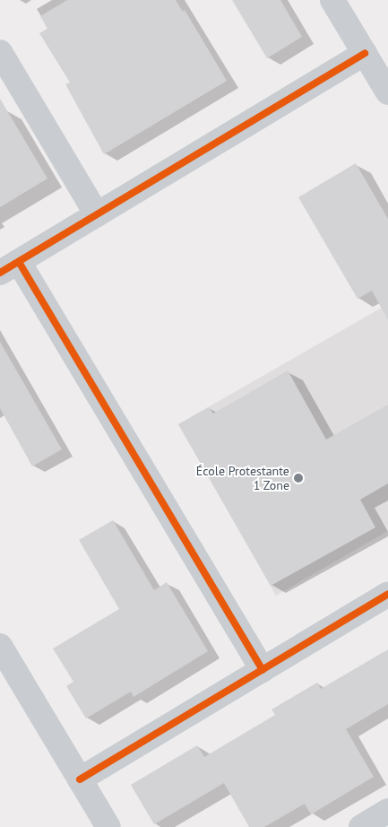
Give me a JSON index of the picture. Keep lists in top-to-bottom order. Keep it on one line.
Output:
{"places":["École Protestante 1 Zone"]}
